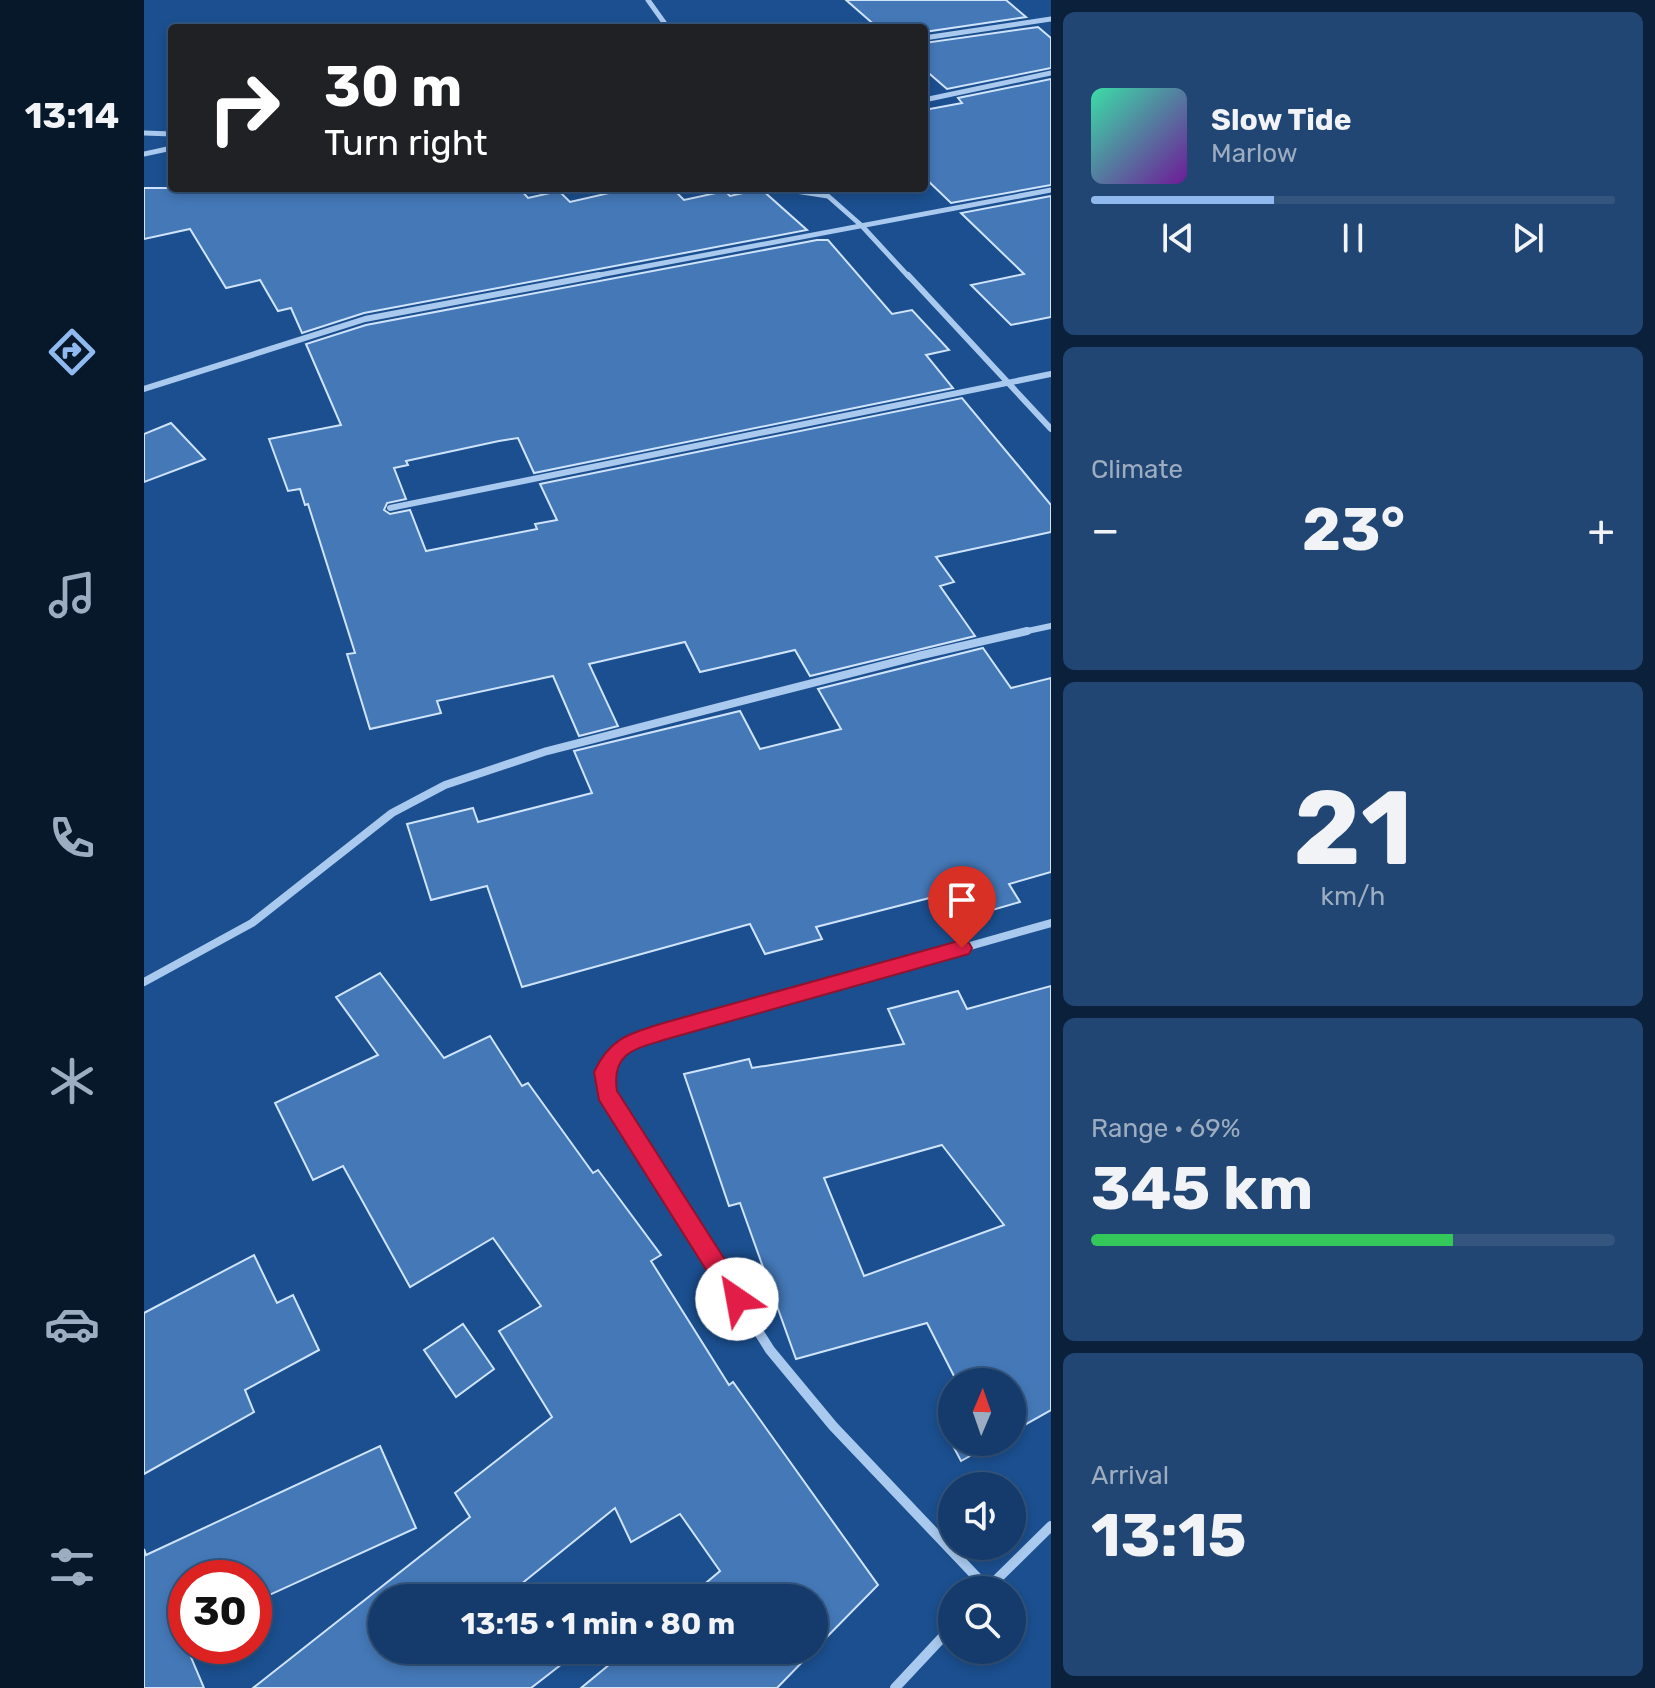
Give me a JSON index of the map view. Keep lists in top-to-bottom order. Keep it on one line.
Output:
{"north":"top","page":{"tabs":"13:14","turn":["30 m","Turn right"],"song":["Slow Tide","Marlow"],"tile":["Climate",["21","km/h"],["Range · 69%","345 km"],["Arrival","13:15"]],"heat":["−","23°","+"],"limit":"30","trip":"13:15 · 1 min · 80 m"}}
